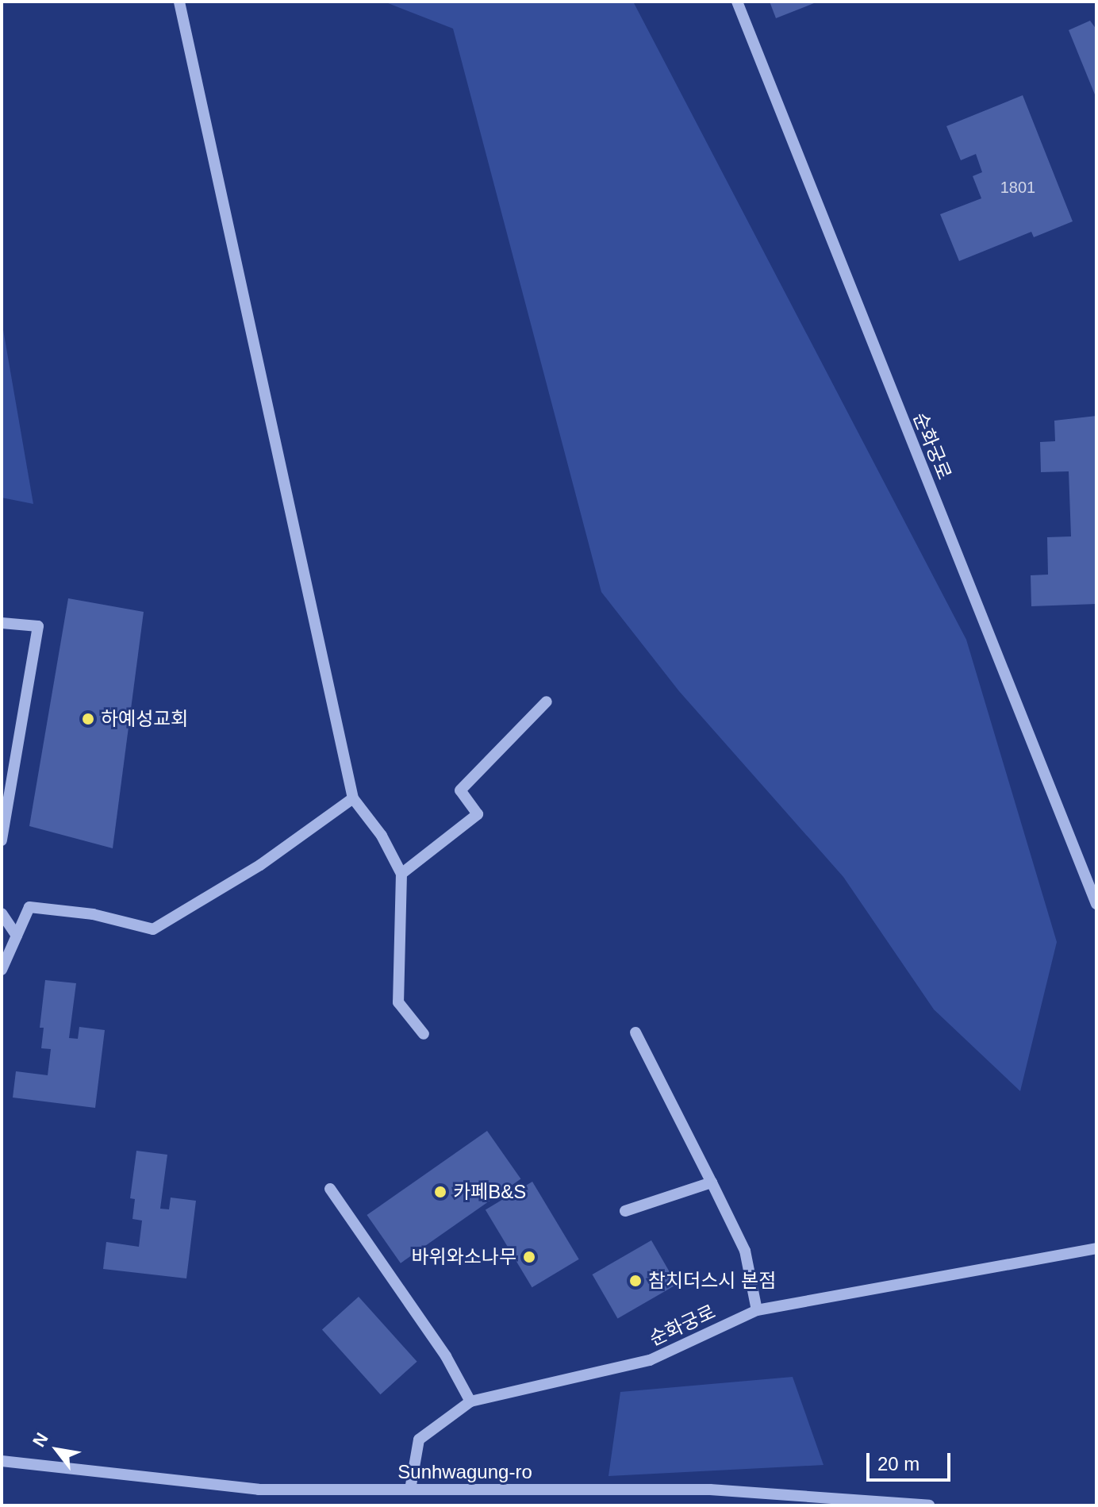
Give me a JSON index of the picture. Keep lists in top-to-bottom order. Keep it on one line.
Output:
{"streets":{"street":["순화궁로","Sunhwagung-ro"]},"crossings":[["순화궁로","Sunhwagung-ro"]],"places":["하예성교회","카페B&S","바위와소나무","참치더스시 본점"],"house_numbers":["1801"],"scale_bar":"20 m","north":"top left"}
